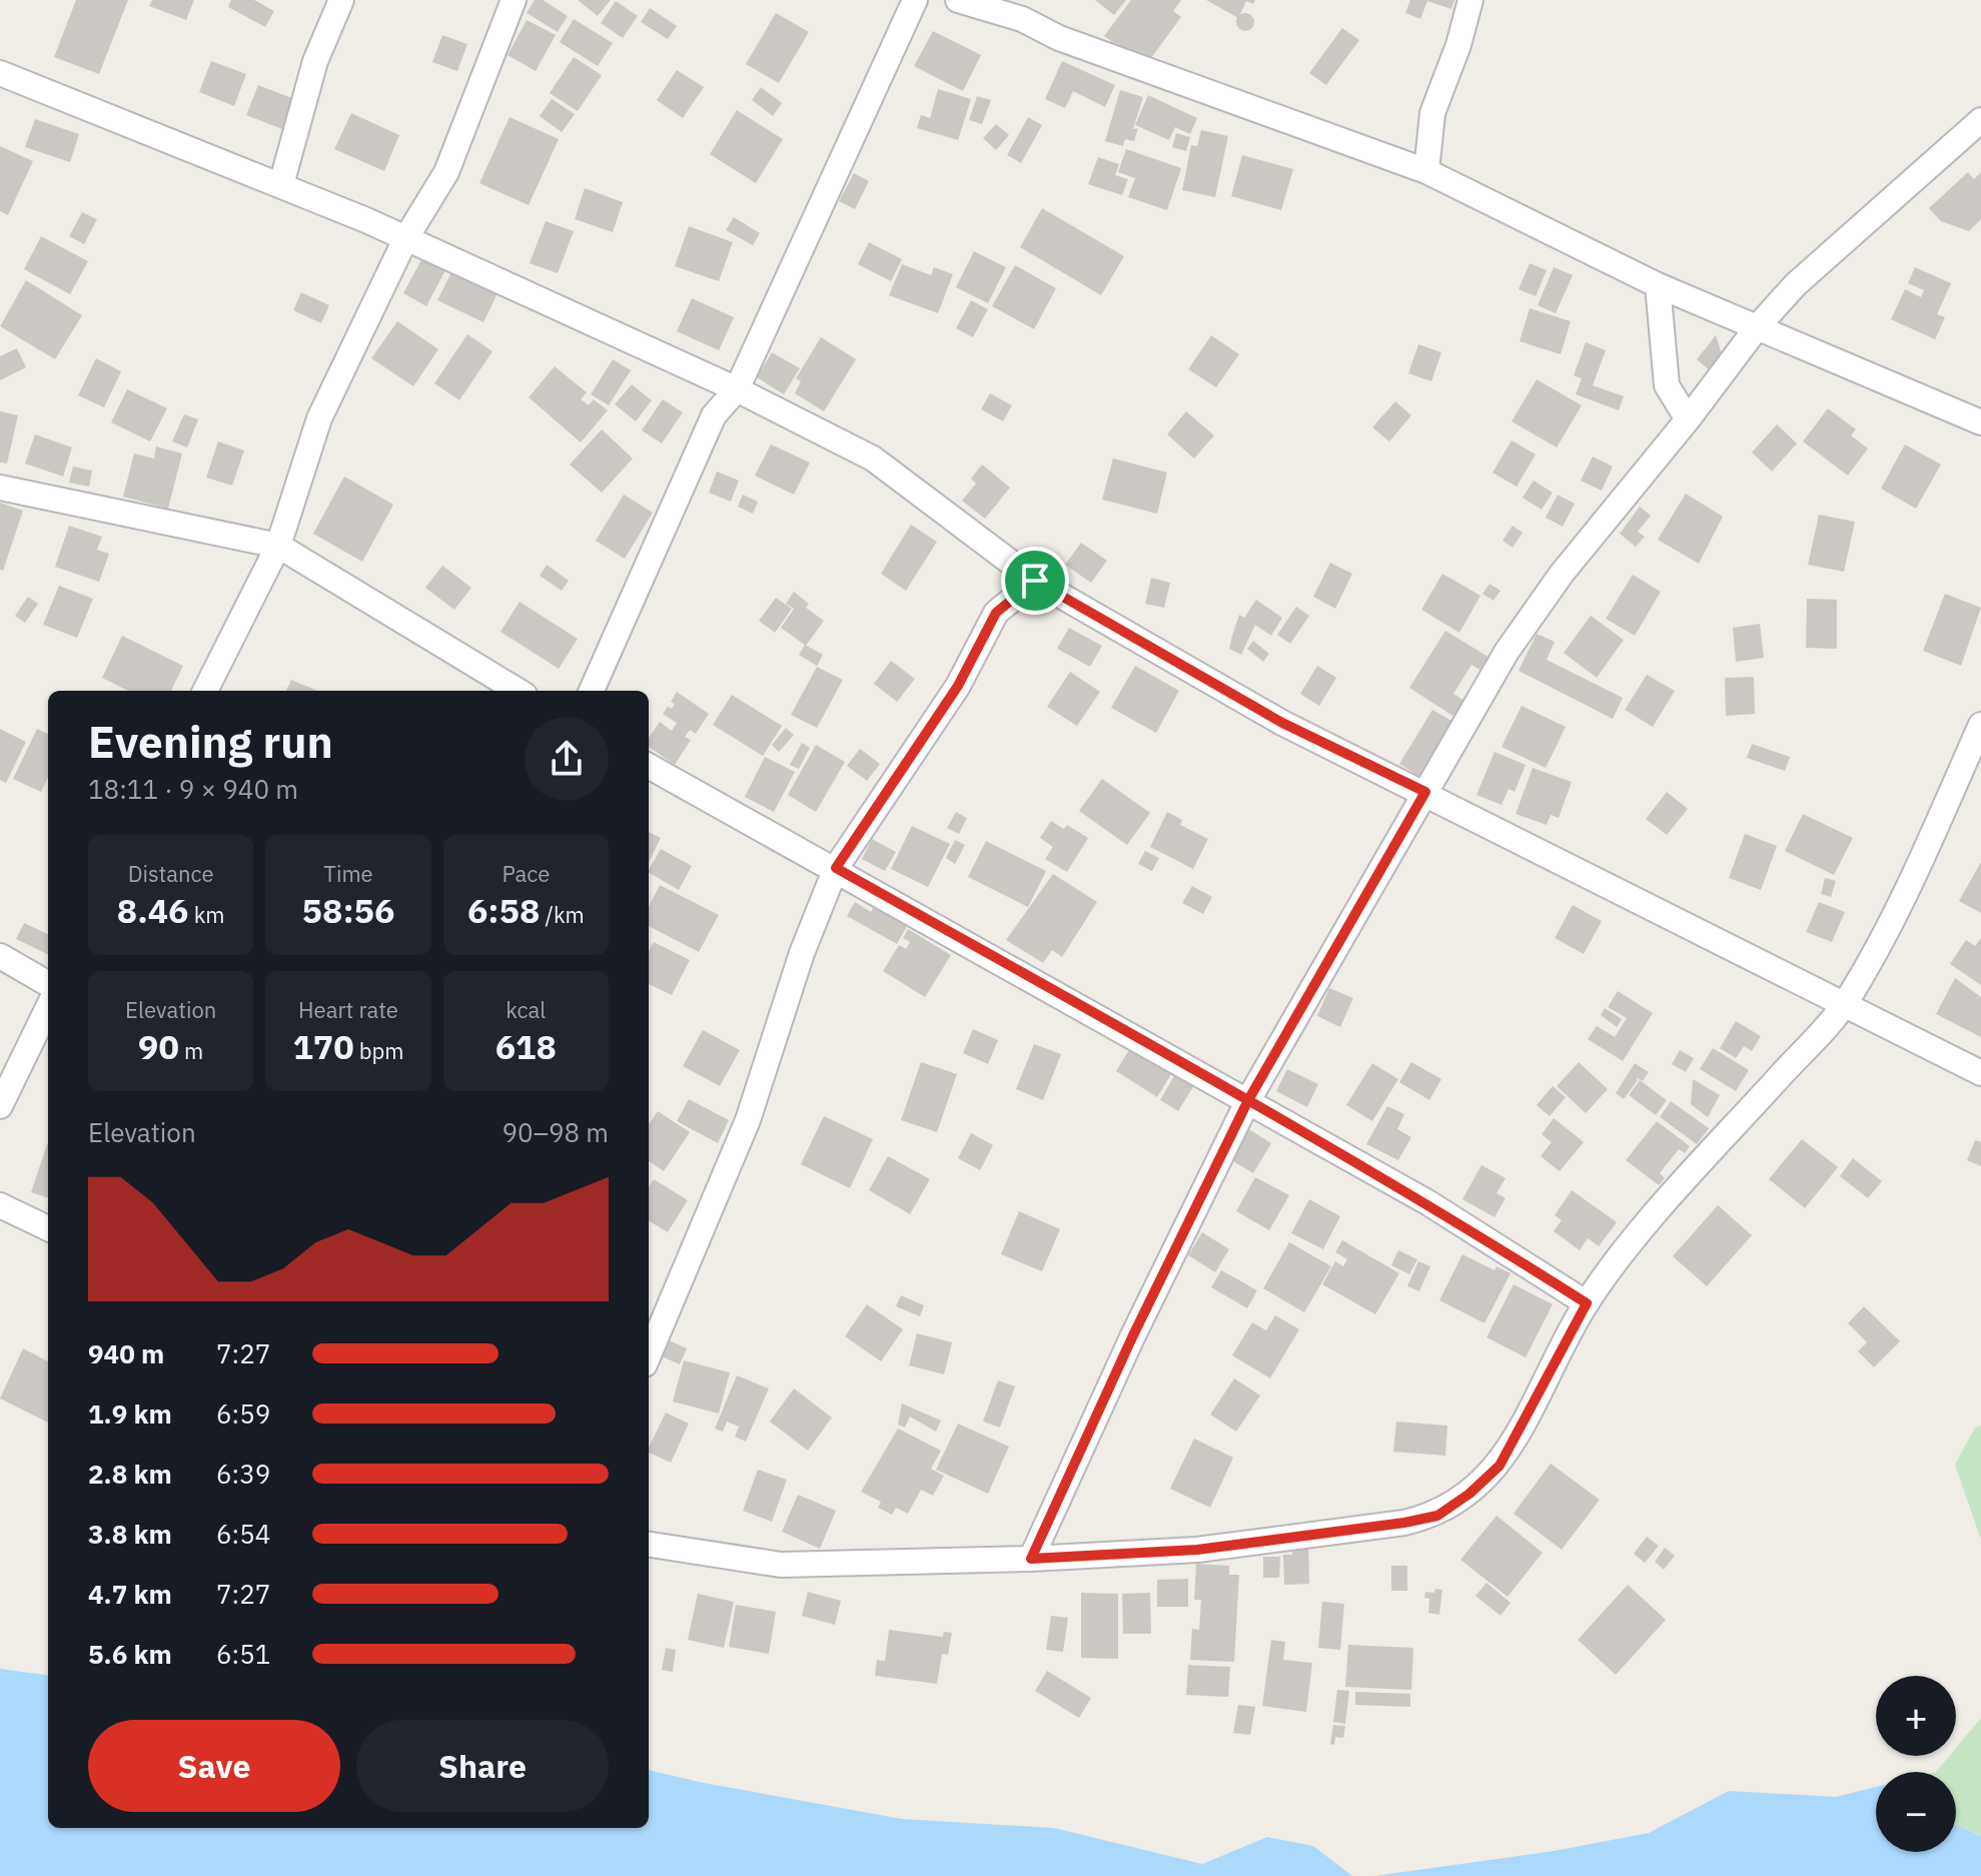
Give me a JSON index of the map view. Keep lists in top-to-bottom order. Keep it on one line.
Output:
{"page":{"heading":["Evening run","18:11 · 9 × 940 m"],"stats":[["Distance","8.46 km"],["Time","58:56"],["Pace","6:58 /km"],["Elevation","90 m"],["Heart rate","170 bpm"],["kcal","618"]],"chart":["Elevation","90–98 m"],"list":[{"name":"940 m","note":"7:27"},{"name":"1.9 km","note":"6:59"},{"name":"2.8 km","note":"6:39"},{"name":"3.8 km","note":"6:54"},{"name":"4.7 km","note":"7:27"},{"name":"5.6 km","note":"6:51"}],"map_buttons":["+","−"],"buttons":["Save","Share"]}}
